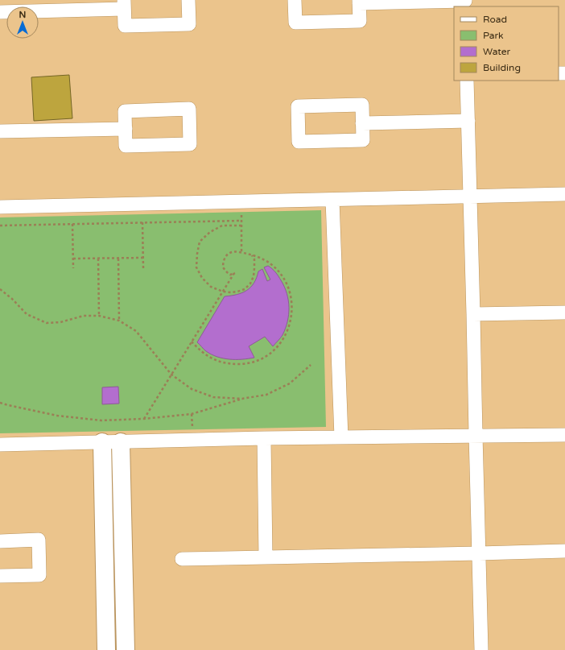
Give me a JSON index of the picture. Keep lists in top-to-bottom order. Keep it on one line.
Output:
{"legend":["Road","Park","Water","Building"],"north":"top"}
